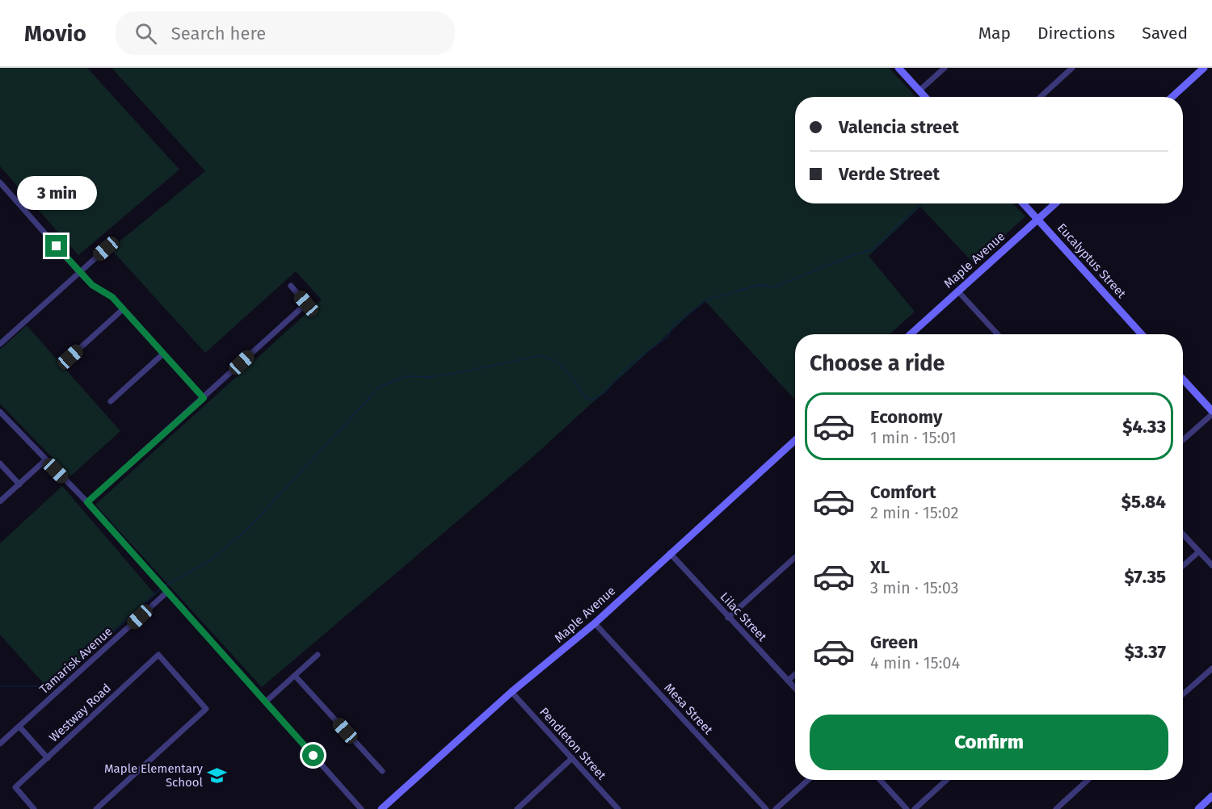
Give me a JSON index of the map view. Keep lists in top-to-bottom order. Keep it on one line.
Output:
{"streets":{"street":["Maple Avenue","Eucalyptus Street","Lilac Street","Tamarisk Avenue","Mesa Street","Westway Road","Pendleton Street"]},"crossings":[["Maple Avenue","Eucalyptus Street"],["Maple Avenue","Lilac Street"],["Maple Avenue","Mesa Street"],["Maple Avenue","Pendleton Street"]],"places":{"school or university":["Maple Elementary School"]},"page":{"header":"Movio","search":"Search here","nav":["Map","Directions","Saved"],"banner":["Valencia street","Verde Street"],"bubble":"3 min","heading":"Choose a ride","list":[{"name":"Economy","note":"1 min · 15:01","value":"$4.33"},{"name":"Comfort","note":"2 min · 15:02","value":"$5.84"},{"name":"XL","note":"3 min · 15:03","value":"$7.35"},{"name":"Green","note":"4 min · 15:04","value":"$3.37"}],"buttons":"Confirm"}}
